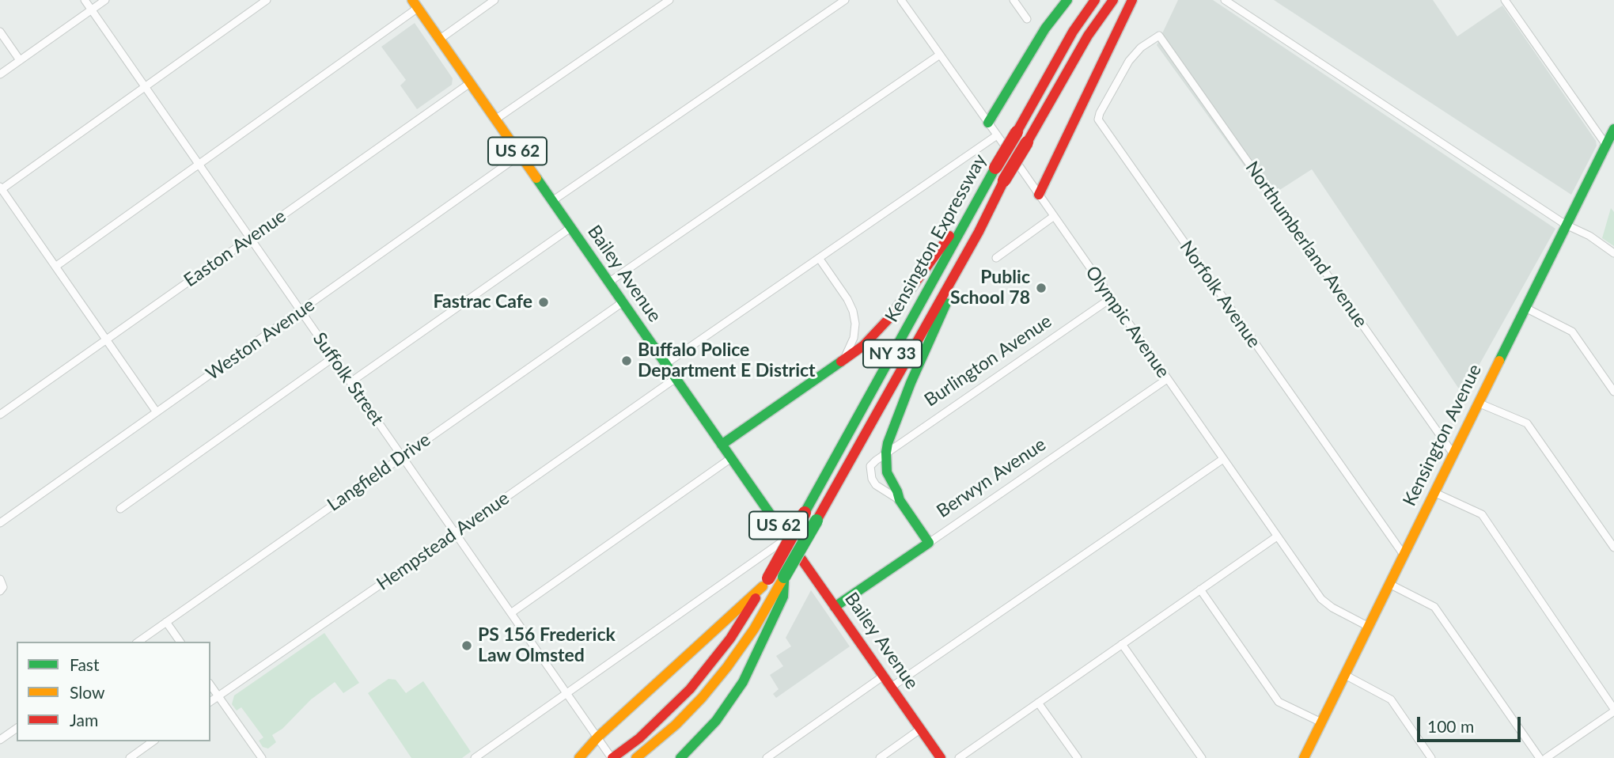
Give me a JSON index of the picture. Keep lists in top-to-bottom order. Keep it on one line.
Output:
{"streets":{"main road":["US 62","Kensington Expressway","Bailey Avenue","NY 33","Kensington Avenue","Berwyn Avenue"],"street":["Northumberland Avenue","Easton Avenue","Norfolk Avenue","Olympic Avenue","Weston Avenue","Burlington Avenue","Suffolk Street","Langfield Drive","Hempstead Avenue"]},"crossings":[["Kensington Expressway","Suffolk Street"],["Northumberland Avenue","Norfolk Avenue"],["Northumberland Avenue","Kensington Avenue"],["Easton Avenue","Bailey Avenue"],["Easton Avenue","Suffolk Street"],["Bailey Avenue","Weston Avenue"],["Bailey Avenue","Langfield Drive"],["Bailey Avenue","Berwyn Avenue"],["Bailey Avenue","Hempstead Avenue"],["Norfolk Avenue","Kensington Avenue"],["Olympic Avenue","Burlington Avenue"],["Olympic Avenue","Kensington Avenue"],["Olympic Avenue","Berwyn Avenue"],["Weston Avenue","Suffolk Street"],["Suffolk Street","Langfield Drive"],["Suffolk Street","Hempstead Avenue"]],"places":["Public School 78","Fastrac Cafe","Buffalo Police Department E District","PS 156 Frederick Law Olmsted"],"legend":["Fast","Slow","Jam"],"scale_bar":"100 m"}
